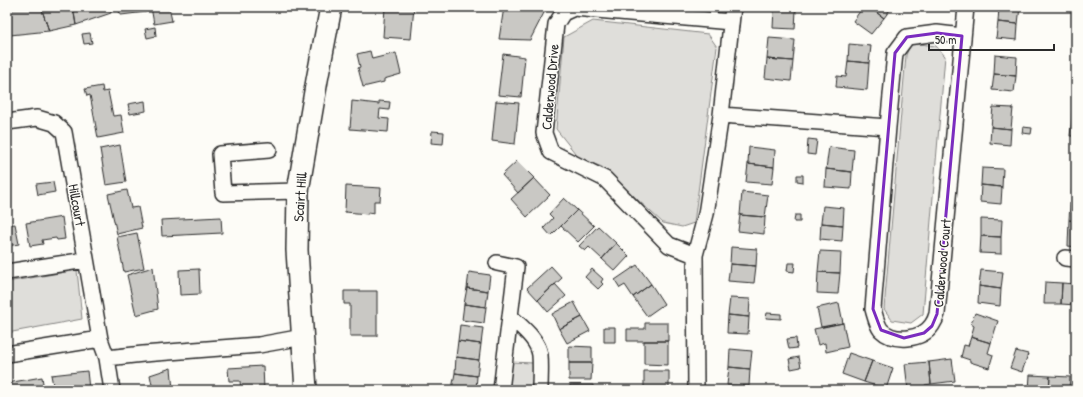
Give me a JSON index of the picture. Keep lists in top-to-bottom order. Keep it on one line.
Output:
{"streets":{"street":["Calderwood Drive","Scairt Hill","Hillcourt","Calderwood Court"]},"scale_bar":"50 m"}
